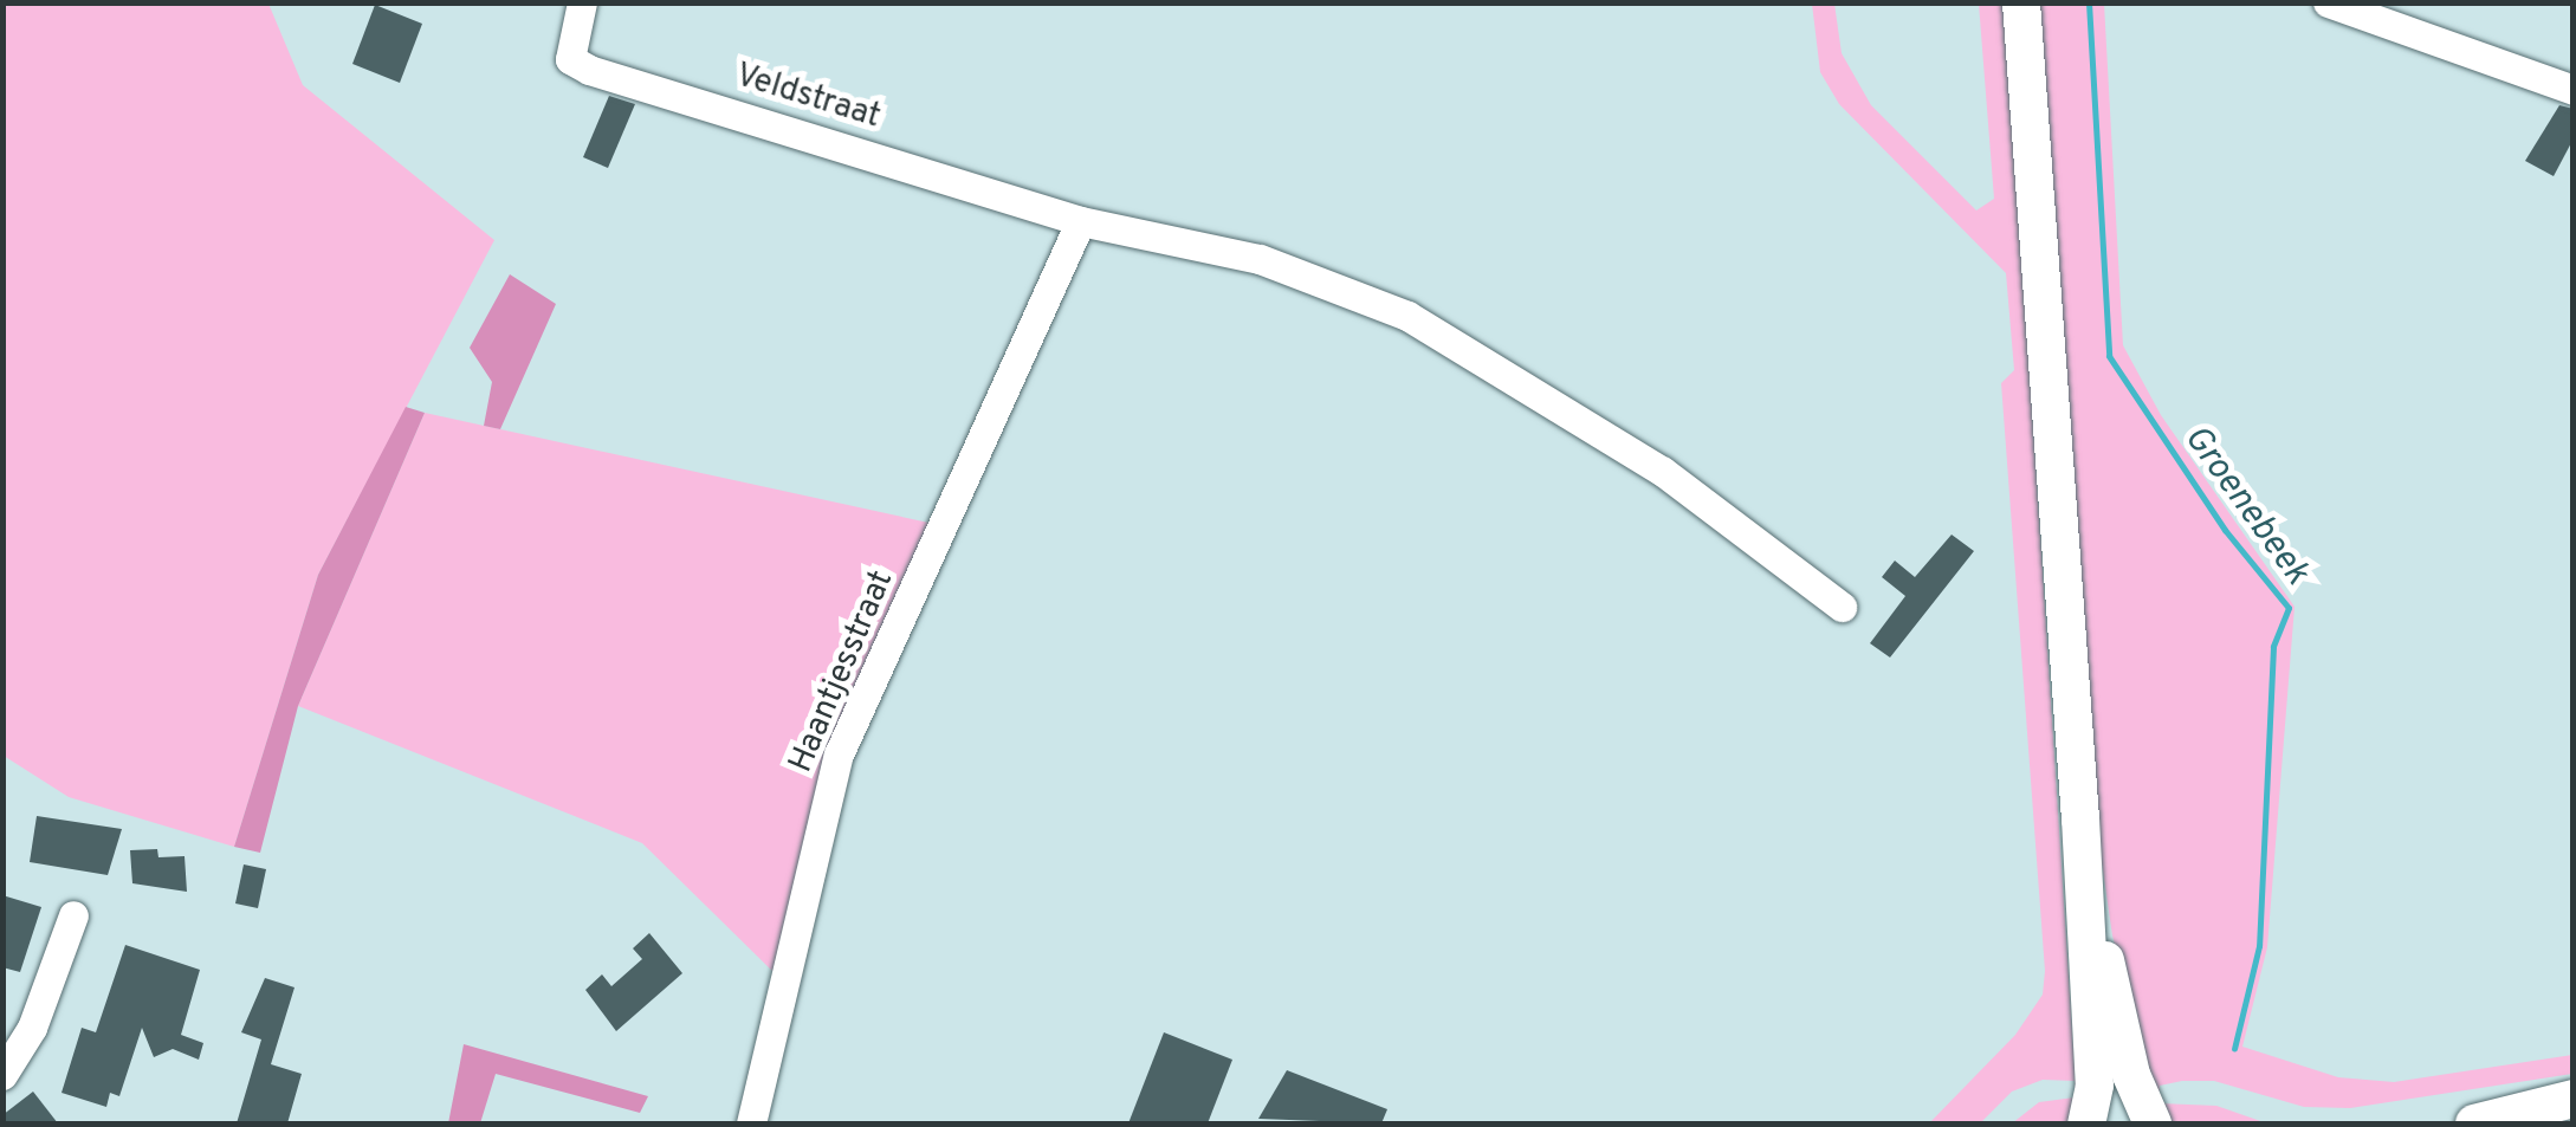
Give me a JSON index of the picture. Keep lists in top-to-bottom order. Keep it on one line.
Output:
{"streets":{"street":["Veldstraat","Haantjesstraat"]},"crossings":[["Veldstraat","Haantjesstraat"]],"water":["Groenebeek"]}
